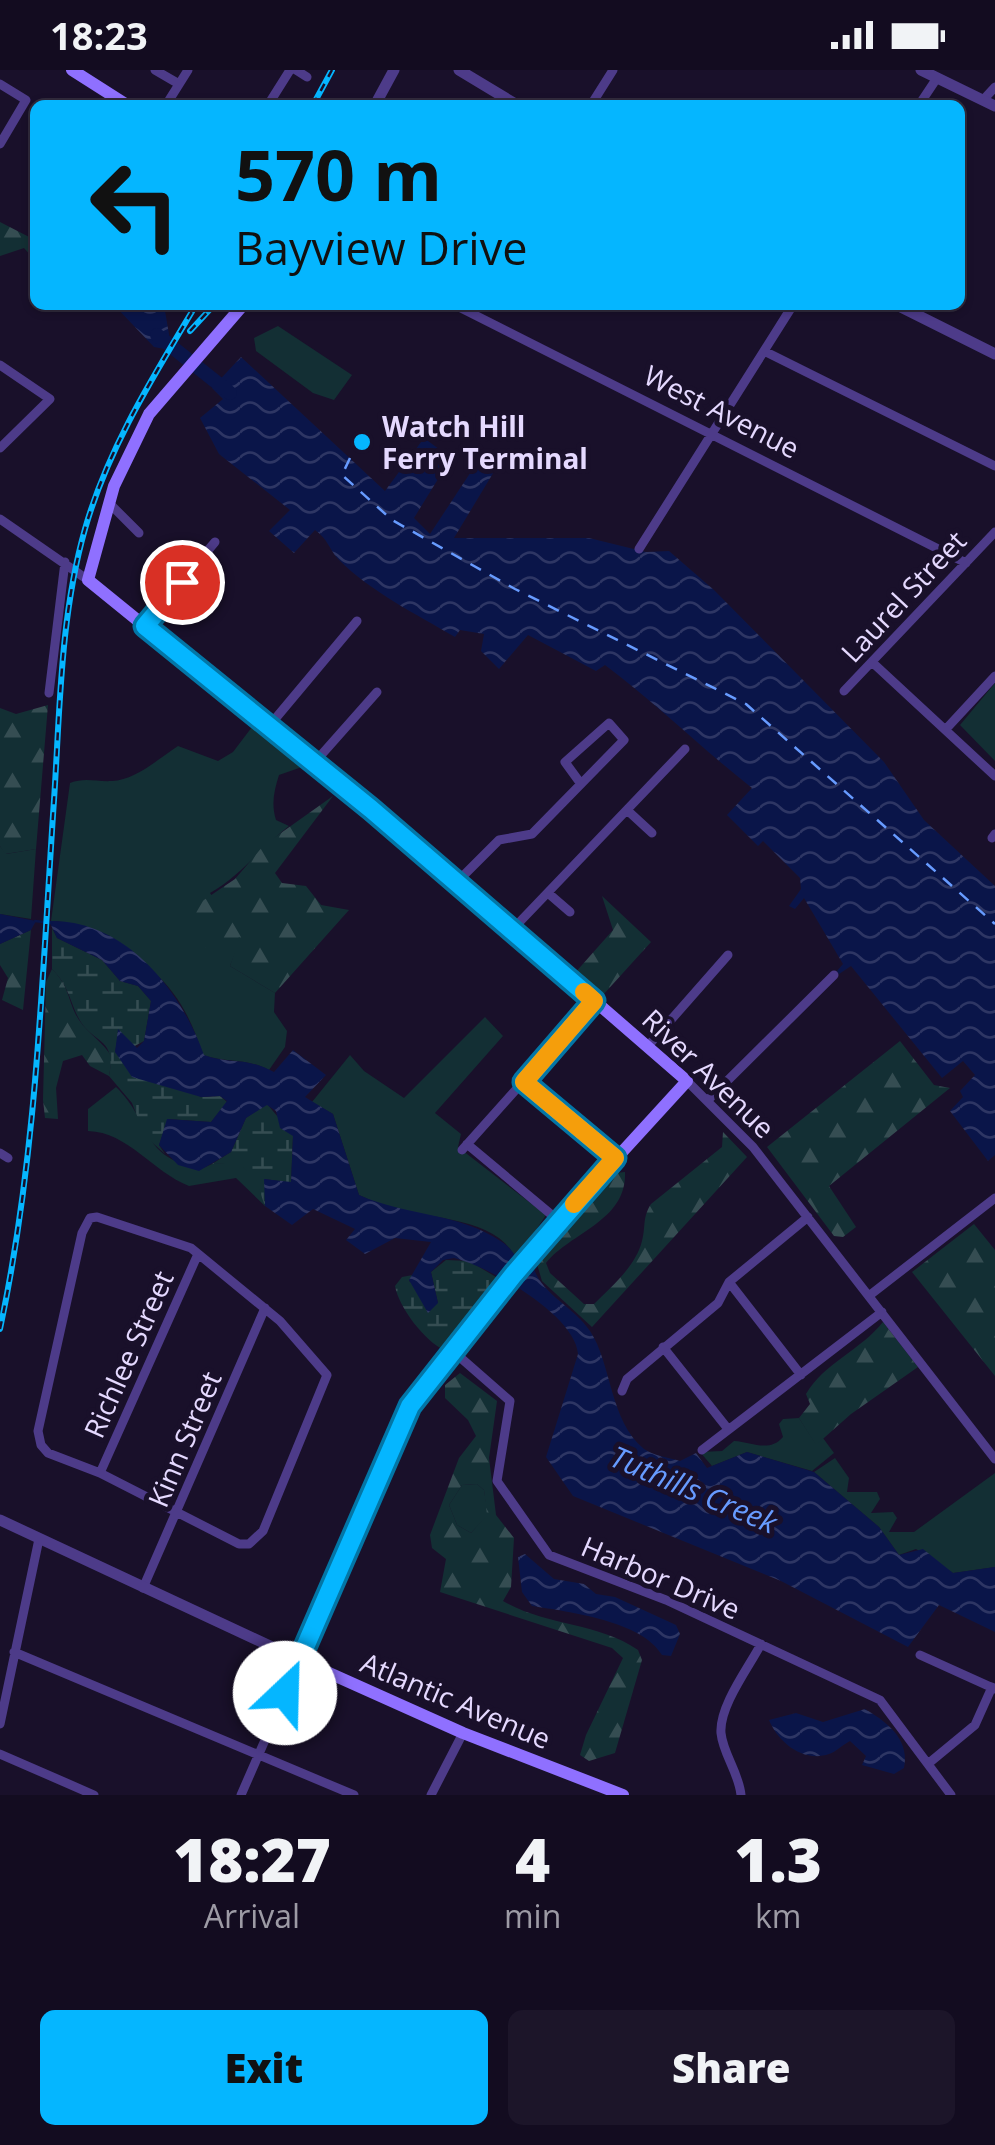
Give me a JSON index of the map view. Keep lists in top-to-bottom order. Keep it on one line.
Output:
{"streets":{"main road":["River Avenue","Atlantic Avenue"],"street":["West Avenue","Laurel Street","Richlee Street","Kinn Street","Harbor Drive"]},"crossings":[["West Avenue","Laurel Street"],["Kinn Street","Atlantic Avenue"]],"water":["Tuthills Creek"],"places":["Watch Hill Ferry Terminal"],"page":{"status":"18:23","turn":["570 m","Bayview Drive"],"eta":["18:27","Arrival","4","min","1.3","km"],"buttons":["Exit","Share"]}}
